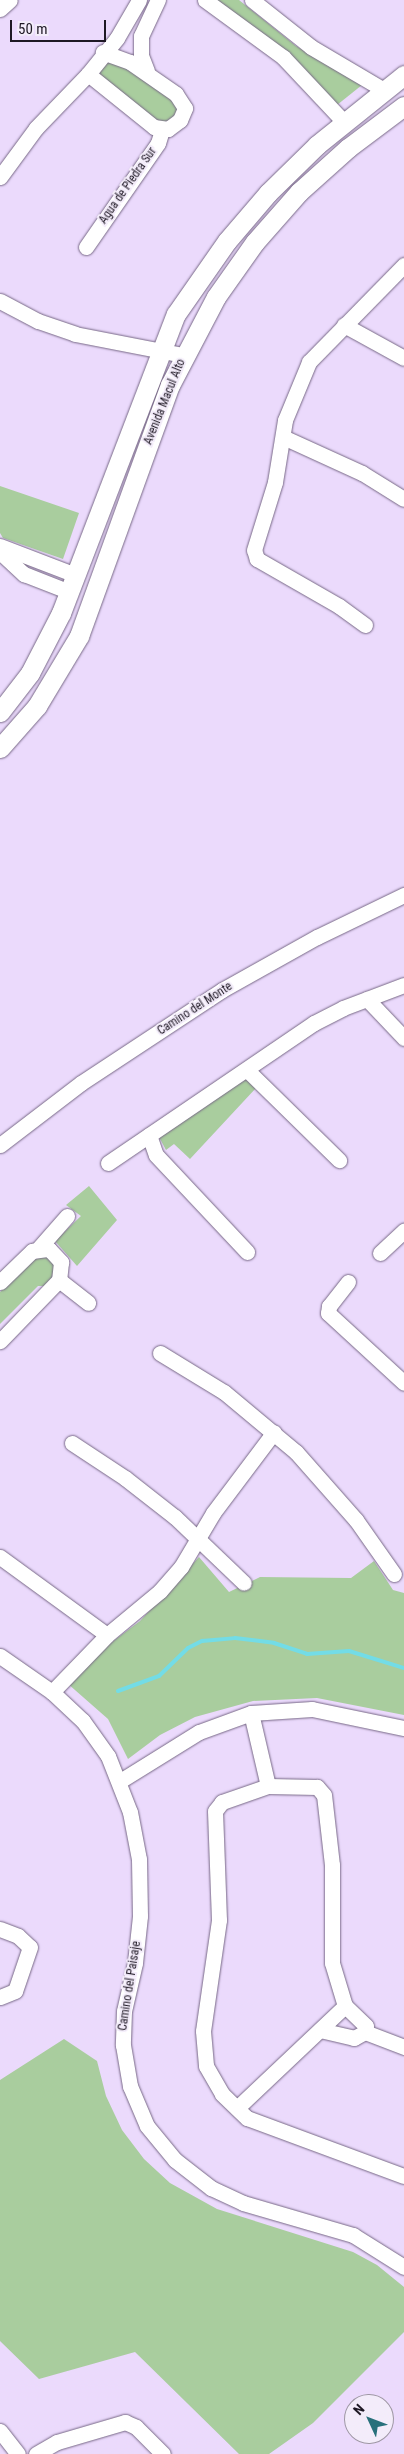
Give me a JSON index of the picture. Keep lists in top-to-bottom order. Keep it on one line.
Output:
{"streets":{"street":["Agua de Piedra Sur","Avenida Macul Alto","Camino del Monte","Camino del Paisaje"]},"scale_bar":"50 m","north":"top left"}
